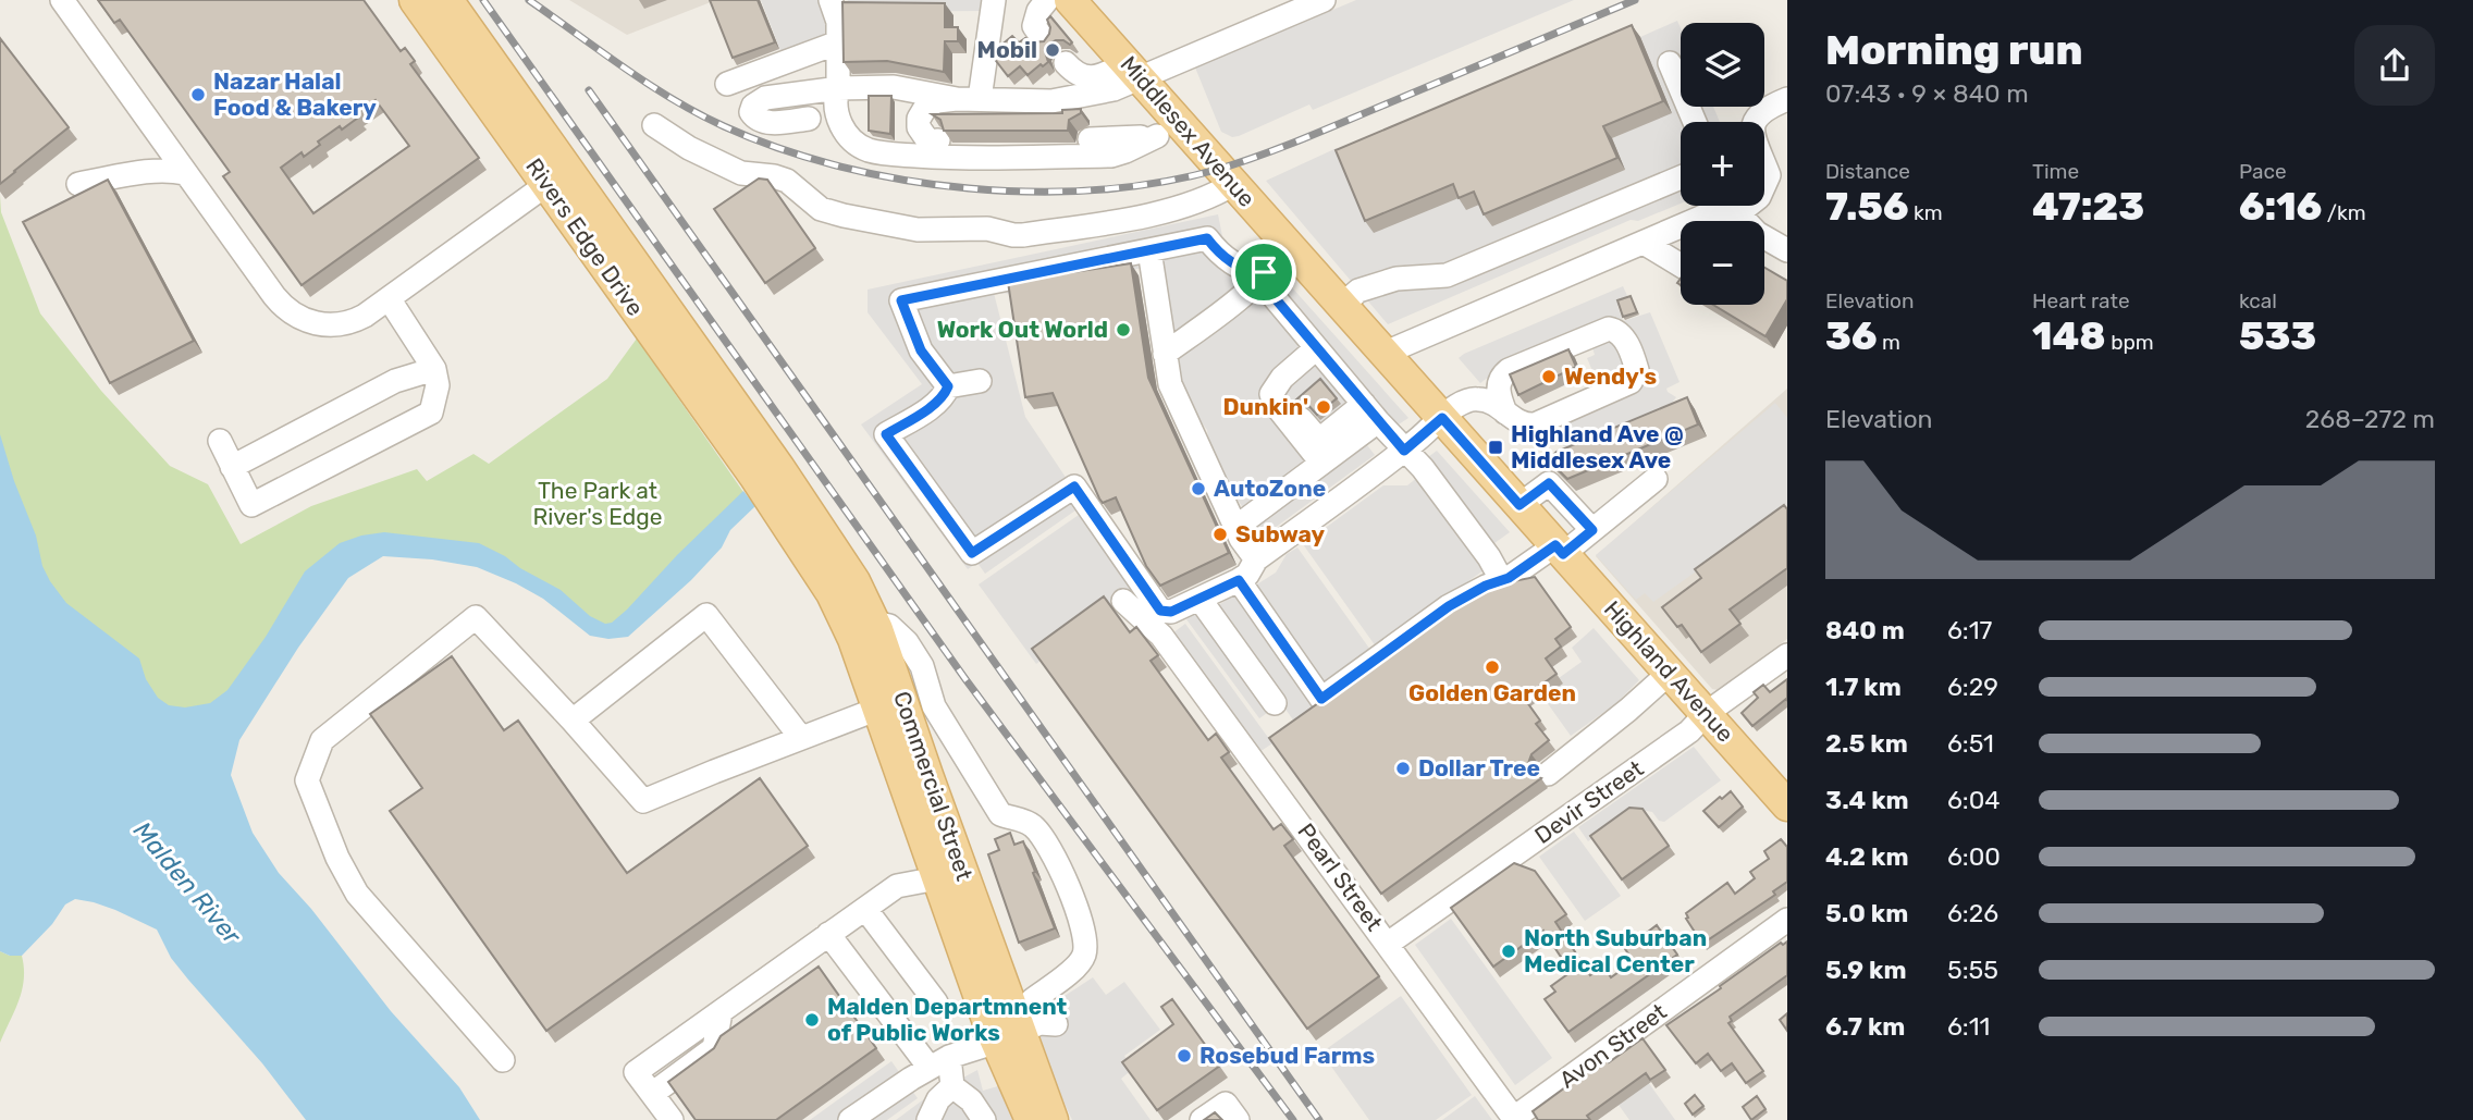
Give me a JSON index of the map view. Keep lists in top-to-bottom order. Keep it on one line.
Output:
{"streets":{"main road":["Middlesex Avenue","Rivers Edge Drive","Highland Avenue","Commercial Street"],"street":["Devir Street","Pearl Street","Avon Street"]},"crossings":[["Middlesex Avenue","Highland Avenue"],["Rivers Edge Drive","Commercial Street"],["Highland Avenue","Devir Street"],["Devir Street","Pearl Street"],["Pearl Street","Avon Street"]],"water":["Malden River"],"parks":["The Park at River's Edge"],"places":{"other":["Mobil","Nazar Halal Food & Bakery","Work Out World","Wendy's","Dunkin'","AutoZone","Subway","Golden Garden","Dollar Tree","North Suburban Medical Center","Malden Departmnent of Public Works","Rosebud Farms"],"transit":["Highland Ave @ Middlesex Ave"]},"page":{"heading":["Morning run","07:43 · 9 × 840 m"],"map_buttons":["+","−"],"stats":[["Distance","7.56 km"],["Time","47:23"],["Pace","6:16 /km"],["Elevation","36 m"],["Heart rate","148 bpm"],["kcal","533"]],"chart":["Elevation","268–272 m"],"list":[{"name":"840 m","note":"6:17"},{"name":"1.7 km","note":"6:29"},{"name":"2.5 km","note":"6:51"},{"name":"3.4 km","note":"6:04"},{"name":"4.2 km","note":"6:00"},{"name":"5.0 km","note":"6:26"},{"name":"5.9 km","note":"5:55"},{"name":"6.7 km","note":"6:11"}]}}
